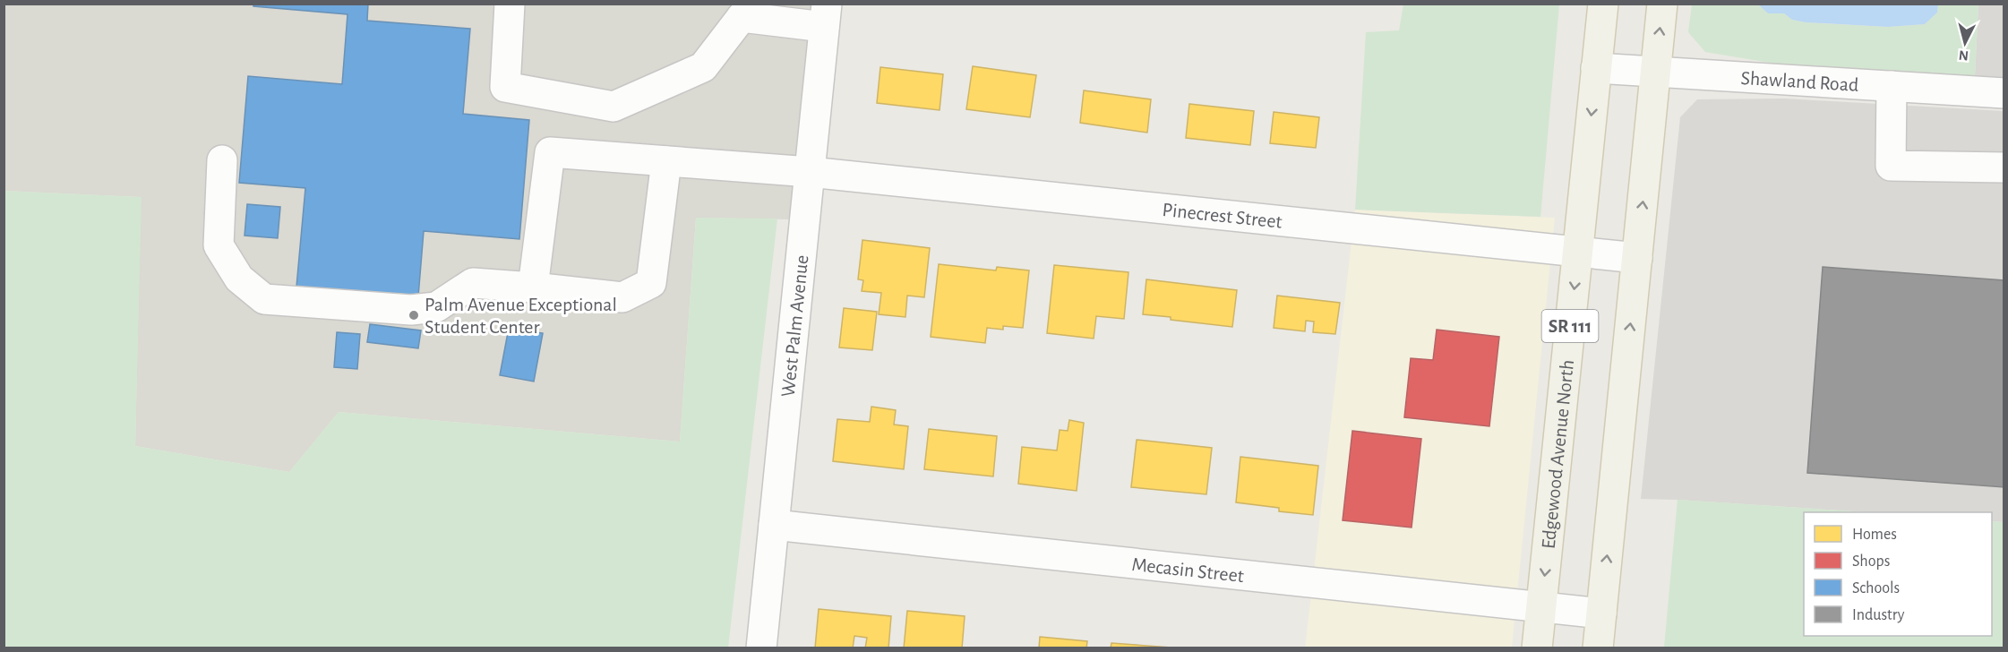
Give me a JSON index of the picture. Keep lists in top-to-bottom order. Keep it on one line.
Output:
{"streets":{"main road":["SR 111","Edgewood Avenue North"],"street":["Shawland Road","Pinecrest Street","West Palm Avenue","Mecasin Street"]},"crossings":[["Shawland Road","SR 111"],["Shawland Road","Edgewood Avenue North"],["Pinecrest Street","West Palm Avenue"],["Pinecrest Street","SR 111"],["Pinecrest Street","Edgewood Avenue North"],["West Palm Avenue","Mecasin Street"],["SR 111","Mecasin Street"],["Edgewood Avenue North","Mecasin Street"]],"places":["Palm Avenue Exceptional Student Center"],"legend":["Homes","Shops","Schools","Industry"],"north":"bottom"}
